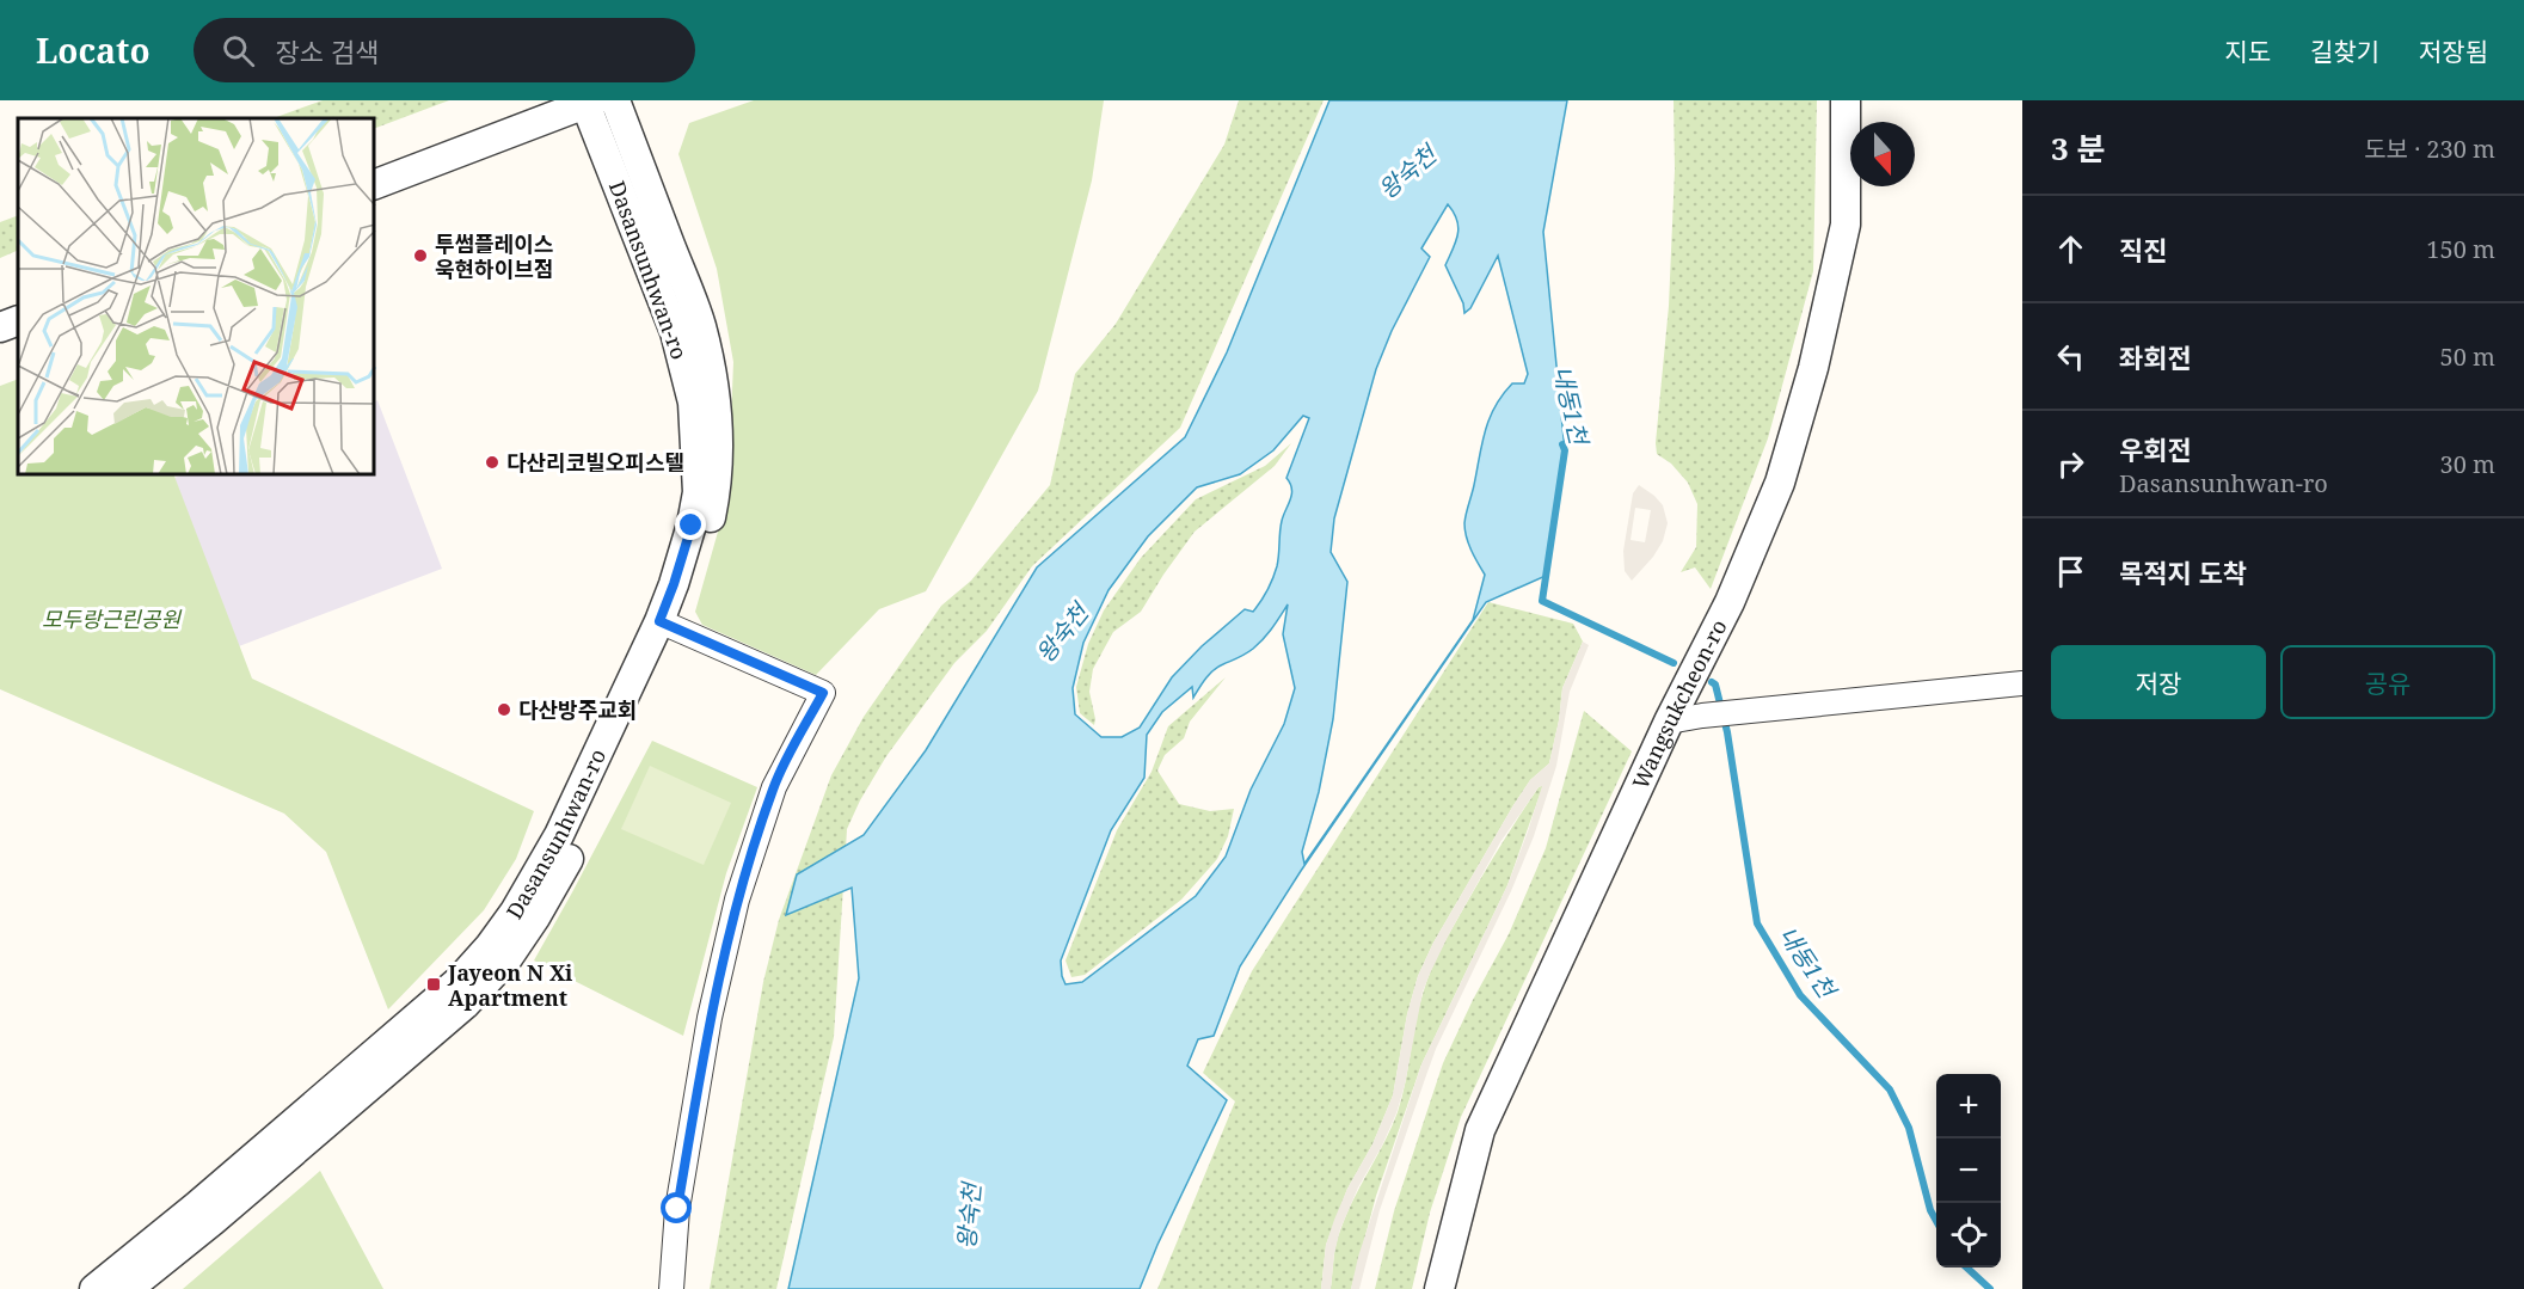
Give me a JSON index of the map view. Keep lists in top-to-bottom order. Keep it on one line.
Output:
{"streets":{"street":["Dasansunhwan-ro","Wangsukcheon-ro"]},"water":["왕숙천","내동1천"],"parks":["모두랑근린공원"],"places":{"other":["투썸플레이스 욱현하이브점","다산리코빌오피스텔","다산방주교회"],"transit":["Jayeon N Xi Apartment"]},"north":"bottom","page":{"header":"Locato","search":"장소 검색","nav":["지도","길찾기","저장됨"],"heading":["3 분","도보 · 230 m"],"list":[["직진","150 m"],["좌회전","50 m"],["우회전","Dasansunhwan-ro","30 m"],"목적지 도착"],"buttons":["저장","공유"],"map_buttons":["+","−"]}}
